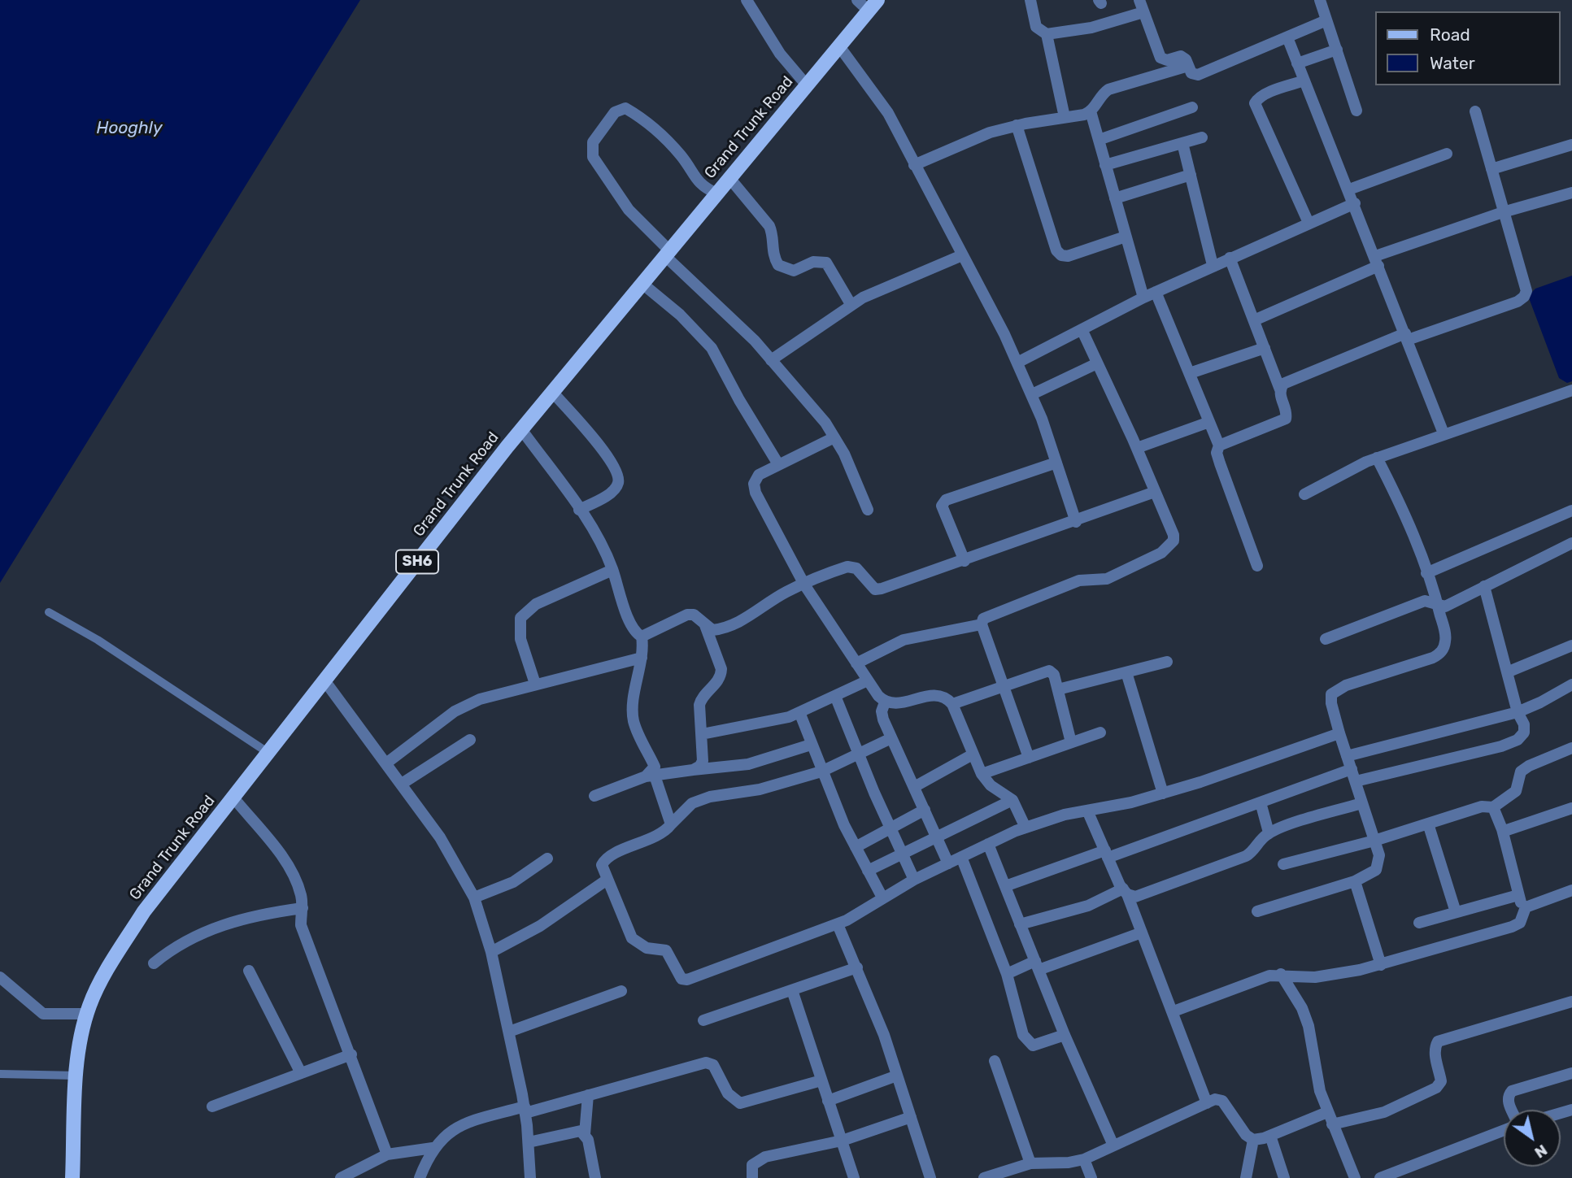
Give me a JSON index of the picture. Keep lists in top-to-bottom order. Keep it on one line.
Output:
{"streets":{"main road":["Grand Trunk Road","SH6"]},"water":["Hooghly"],"legend":["Road","Water"],"north":"bottom right"}
